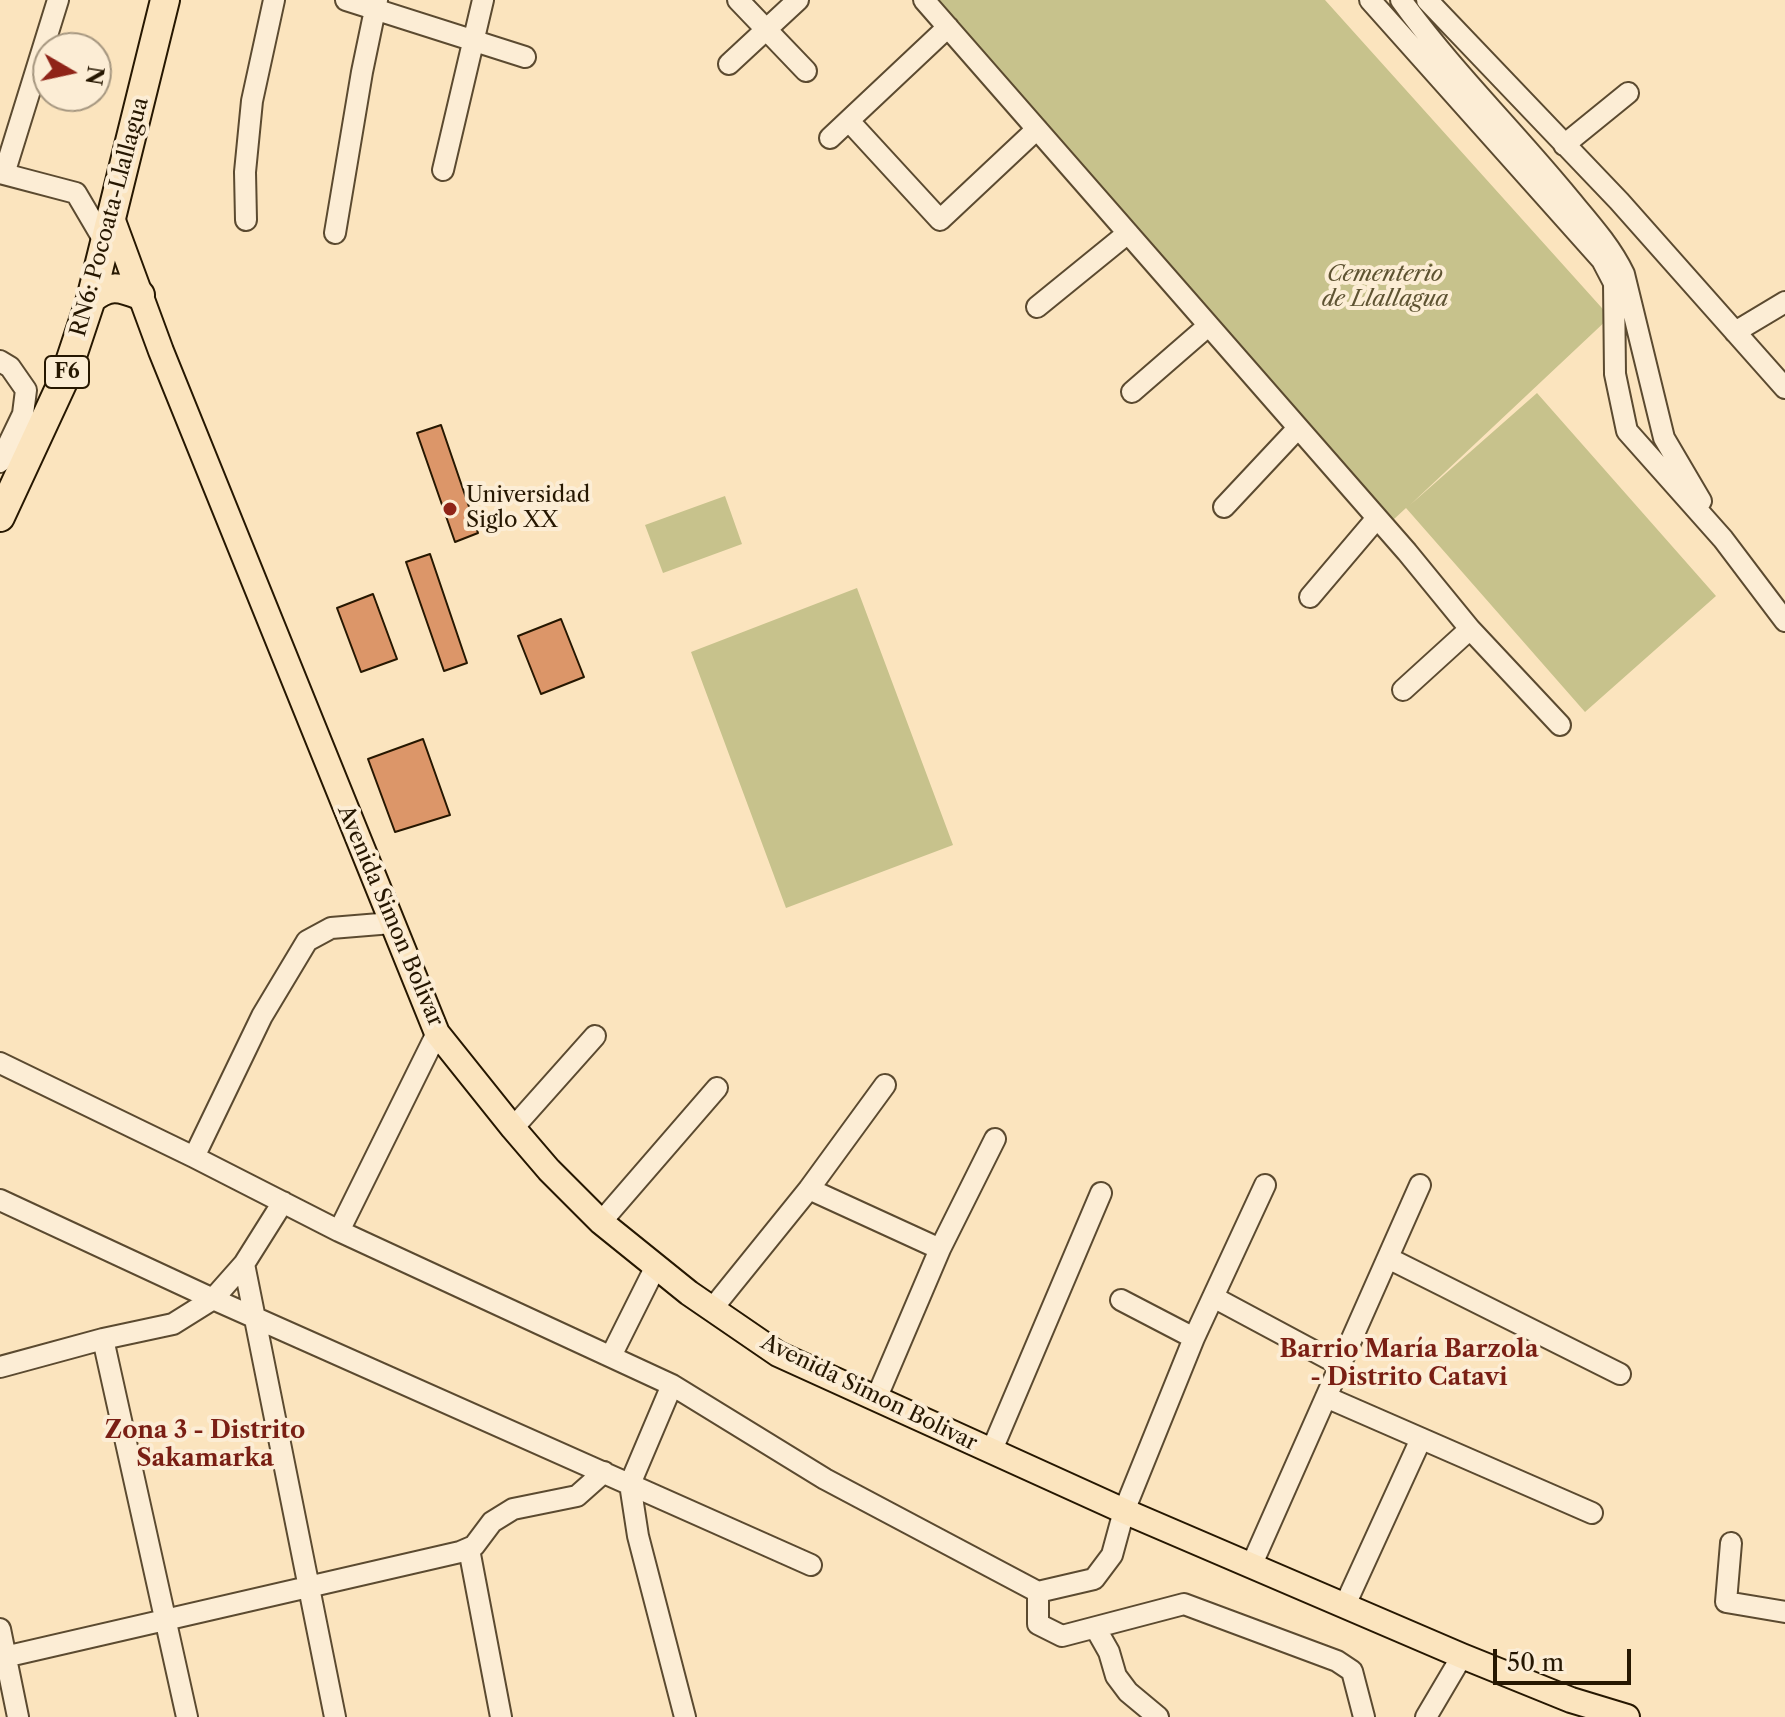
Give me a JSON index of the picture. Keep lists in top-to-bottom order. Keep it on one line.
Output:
{"streets":{"highway":["RN6: Pocoata-Llallagua","F6"],"main road":["Avenida Simon Bolivar"]},"crossings":[["RN6: Pocoata-Llallagua","Avenida Simon Bolivar"]],"districts":["Barrio María Barzola - Distrito Catavi","Zona 3 - Distrito Sakamarka"],"parks":["Cementerio de Llallagua"],"places":["Universidad Siglo XX"],"scale_bar":"50 m","north":"right"}
